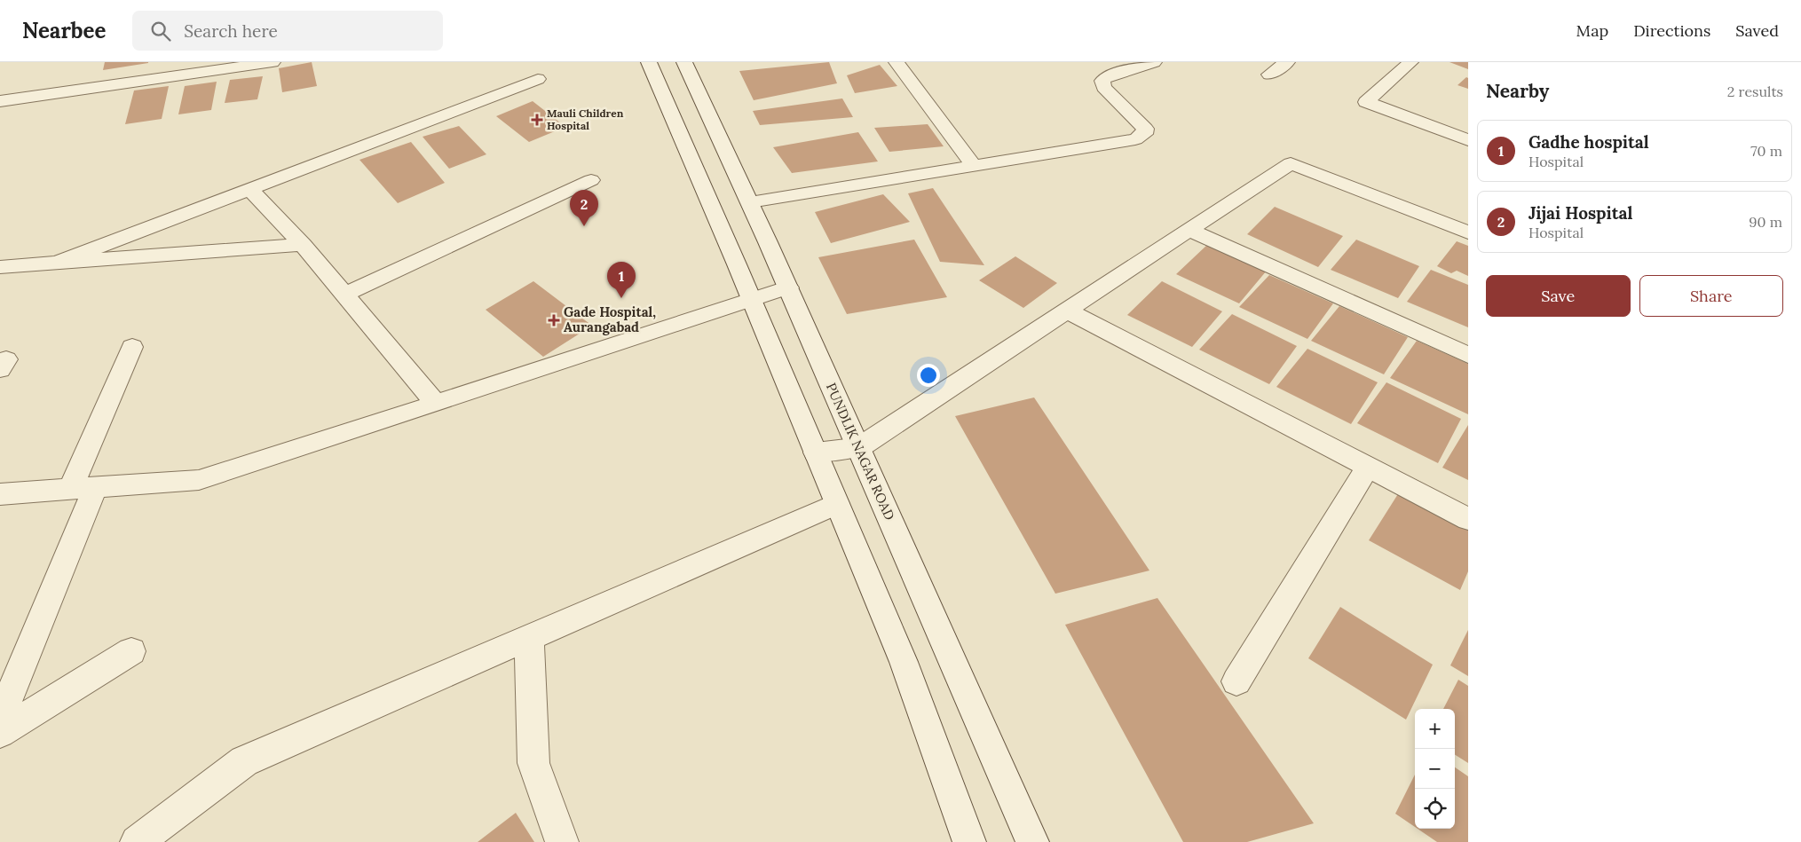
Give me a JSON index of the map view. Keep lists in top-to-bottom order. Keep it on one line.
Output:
{"streets":{"street":["PUNDLIK NAGAR ROAD"]},"places":{"health":["Mauli Children Hospital","Gade Hospital, Aurangabad"]},"page":{"header":"Nearbee","search":"Search here","nav":["Map","Directions","Saved"],"heading":["Nearby","2 results"],"list":[{"mark":"1","name":"Gadhe hospital","note":"Hospital","value":"70 m"},{"mark":"2","name":"Jijai Hospital","note":"Hospital","value":"90 m"}],"pins":["2","1"],"buttons":["Save","Share"],"map_buttons":["+","−"]}}
